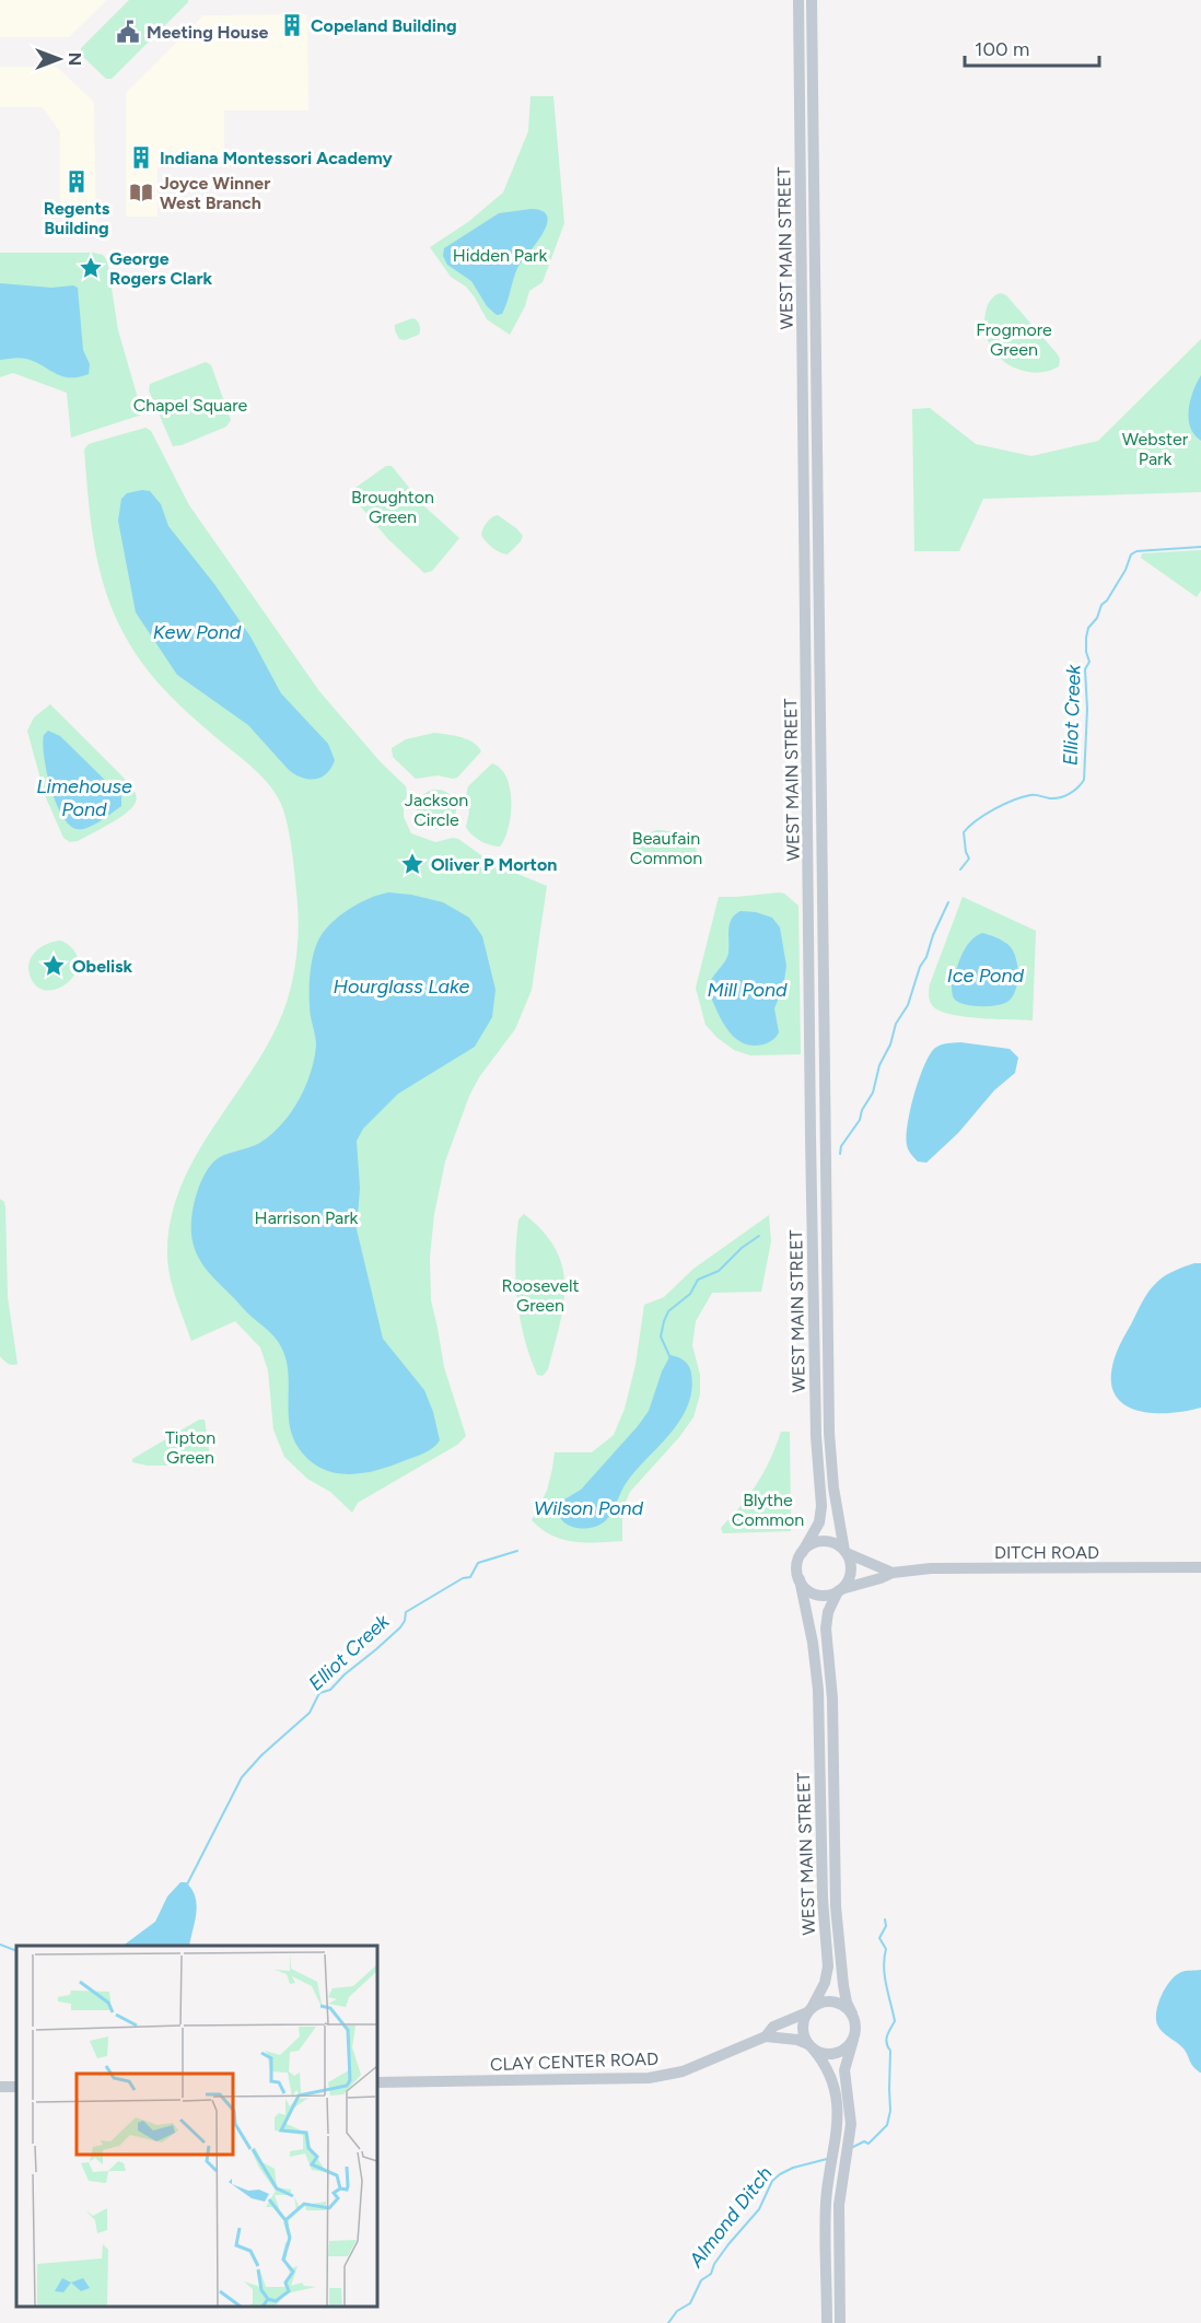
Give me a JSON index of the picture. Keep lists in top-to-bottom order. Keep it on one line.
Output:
{"streets":{"street":["WEST MAIN STREET","DITCH ROAD","CLAY CENTER ROAD"]},"crossings":[["WEST MAIN STREET","DITCH ROAD"],["WEST MAIN STREET","CLAY CENTER ROAD"]],"water":["Kew Pond","Elliot Creek","Limehouse Pond","Ice Pond","Hourglass Lake","Mill Pond","Wilson Pond","Almond Ditch"],"parks":["Hidden Park","Frogmore Green","Chapel Square","Webster Park","Broughton Green","Jackson Circle","Beaufain Common","Harrison Park","Roosevelt Green","Tipton Green","Blythe Common"],"places":{"building":["Copeland Building","Indiana Montessori Academy","Regents Building"],"public building":["Meeting House"],"library":["Joyce Winner West Branch"],"place":["George Rogers Clark","Oliver P Morton","Obelisk"]},"scale_bar":"100 m","north":"right"}
